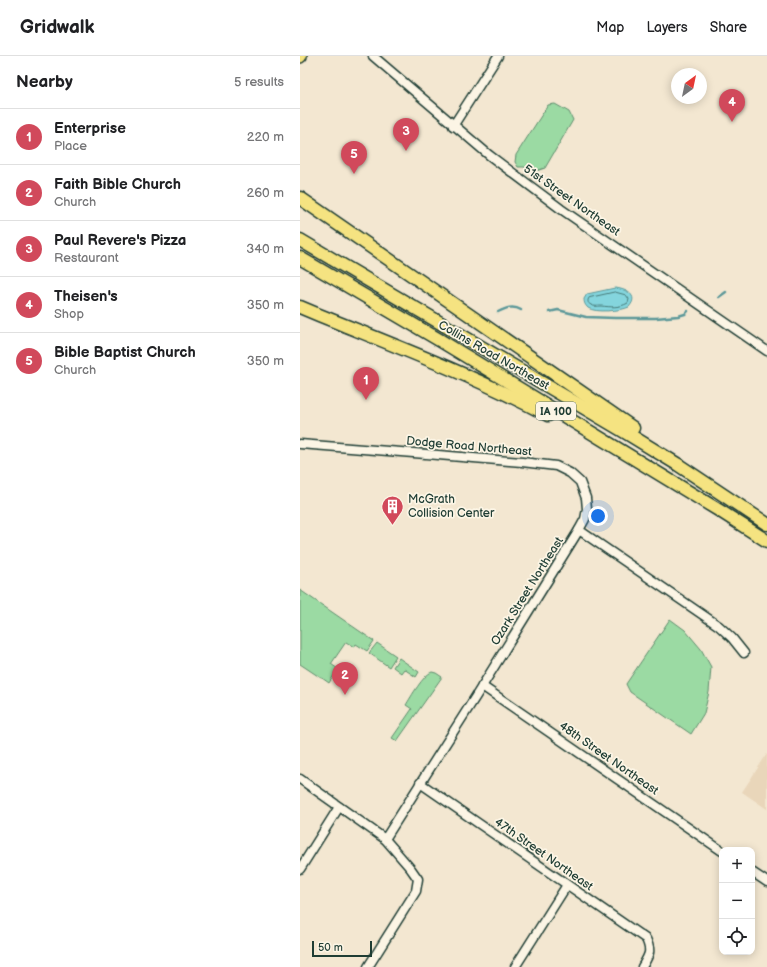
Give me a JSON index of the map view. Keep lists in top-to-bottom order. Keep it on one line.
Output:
{"streets":{"highway":["Collins Road Northeast","IA 100"],"street":["51st Street Northeast","Dodge Road Northeast","Ozark Street Northeast","48th Street Northeast","47th Street Northeast"]},"crossings":[["Dodge Road Northeast","Ozark Street Northeast"],["Ozark Street Northeast","48th Street Northeast"],["Ozark Street Northeast","47th Street Northeast"]],"places":{"building":["McGrath Collision Center"]},"scale_bar":"50 m","north":"top right","page":{"header":"Gridwalk","nav":["Map","Layers","Share"],"heading":["Nearby","5 results"],"pins":["4","3","5","1","2"],"list":[{"mark":"1","name":"Enterprise","note":"Place","value":"220 m"},{"mark":"2","name":"Faith Bible Church","note":"Church","value":"260 m"},{"mark":"3","name":"Paul Revere's Pizza","note":"Restaurant","value":"340 m"},{"mark":"4","name":"Theisen's","note":"Shop","value":"350 m"},{"mark":"5","name":"Bible Baptist Church","note":"Church","value":"350 m"}],"map_buttons":["+","−"],"scale":"50 m"}}
